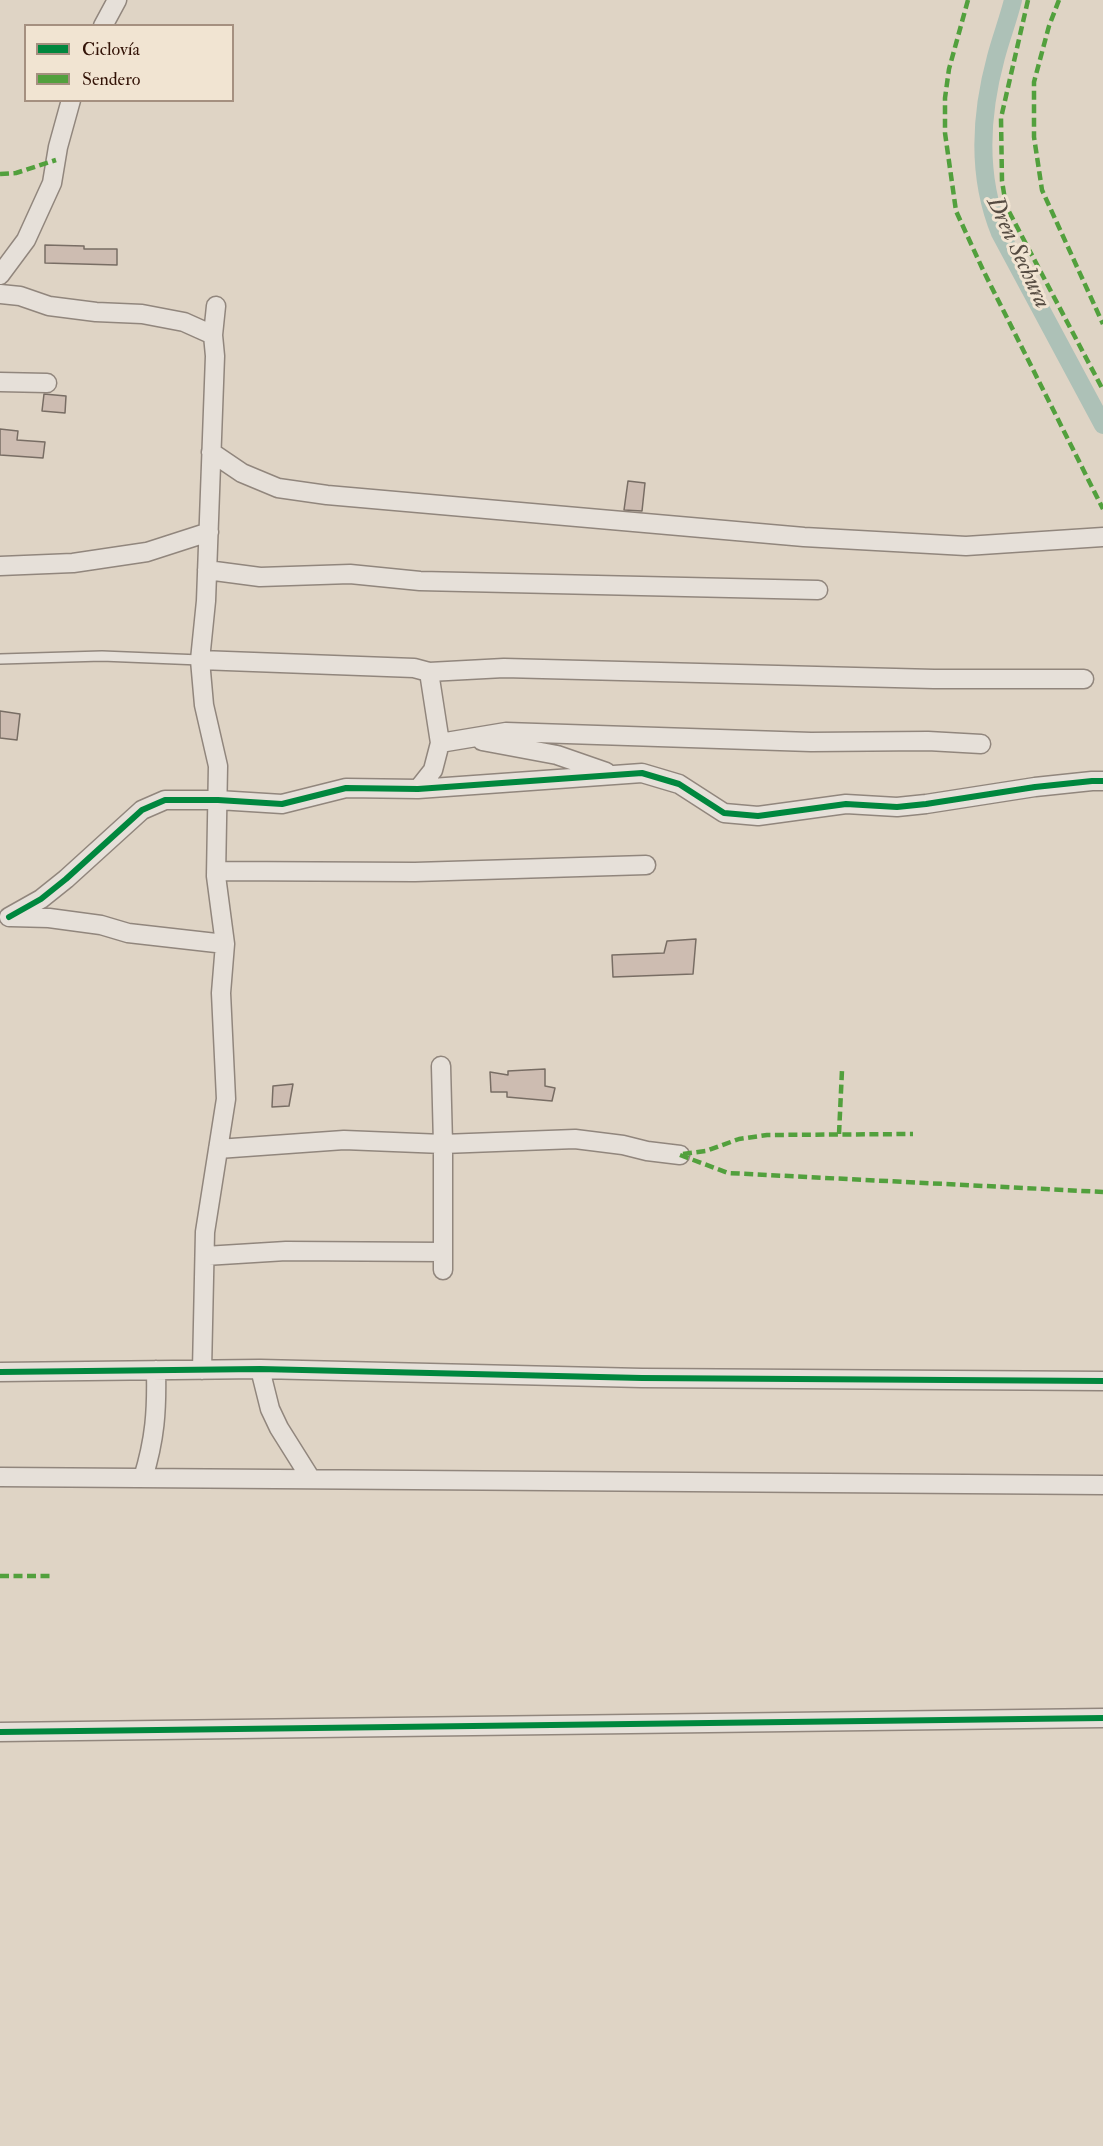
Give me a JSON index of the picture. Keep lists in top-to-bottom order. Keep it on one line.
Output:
{"water":["Dren Sechura"],"legend":["Ciclovía","Sendero"]}
